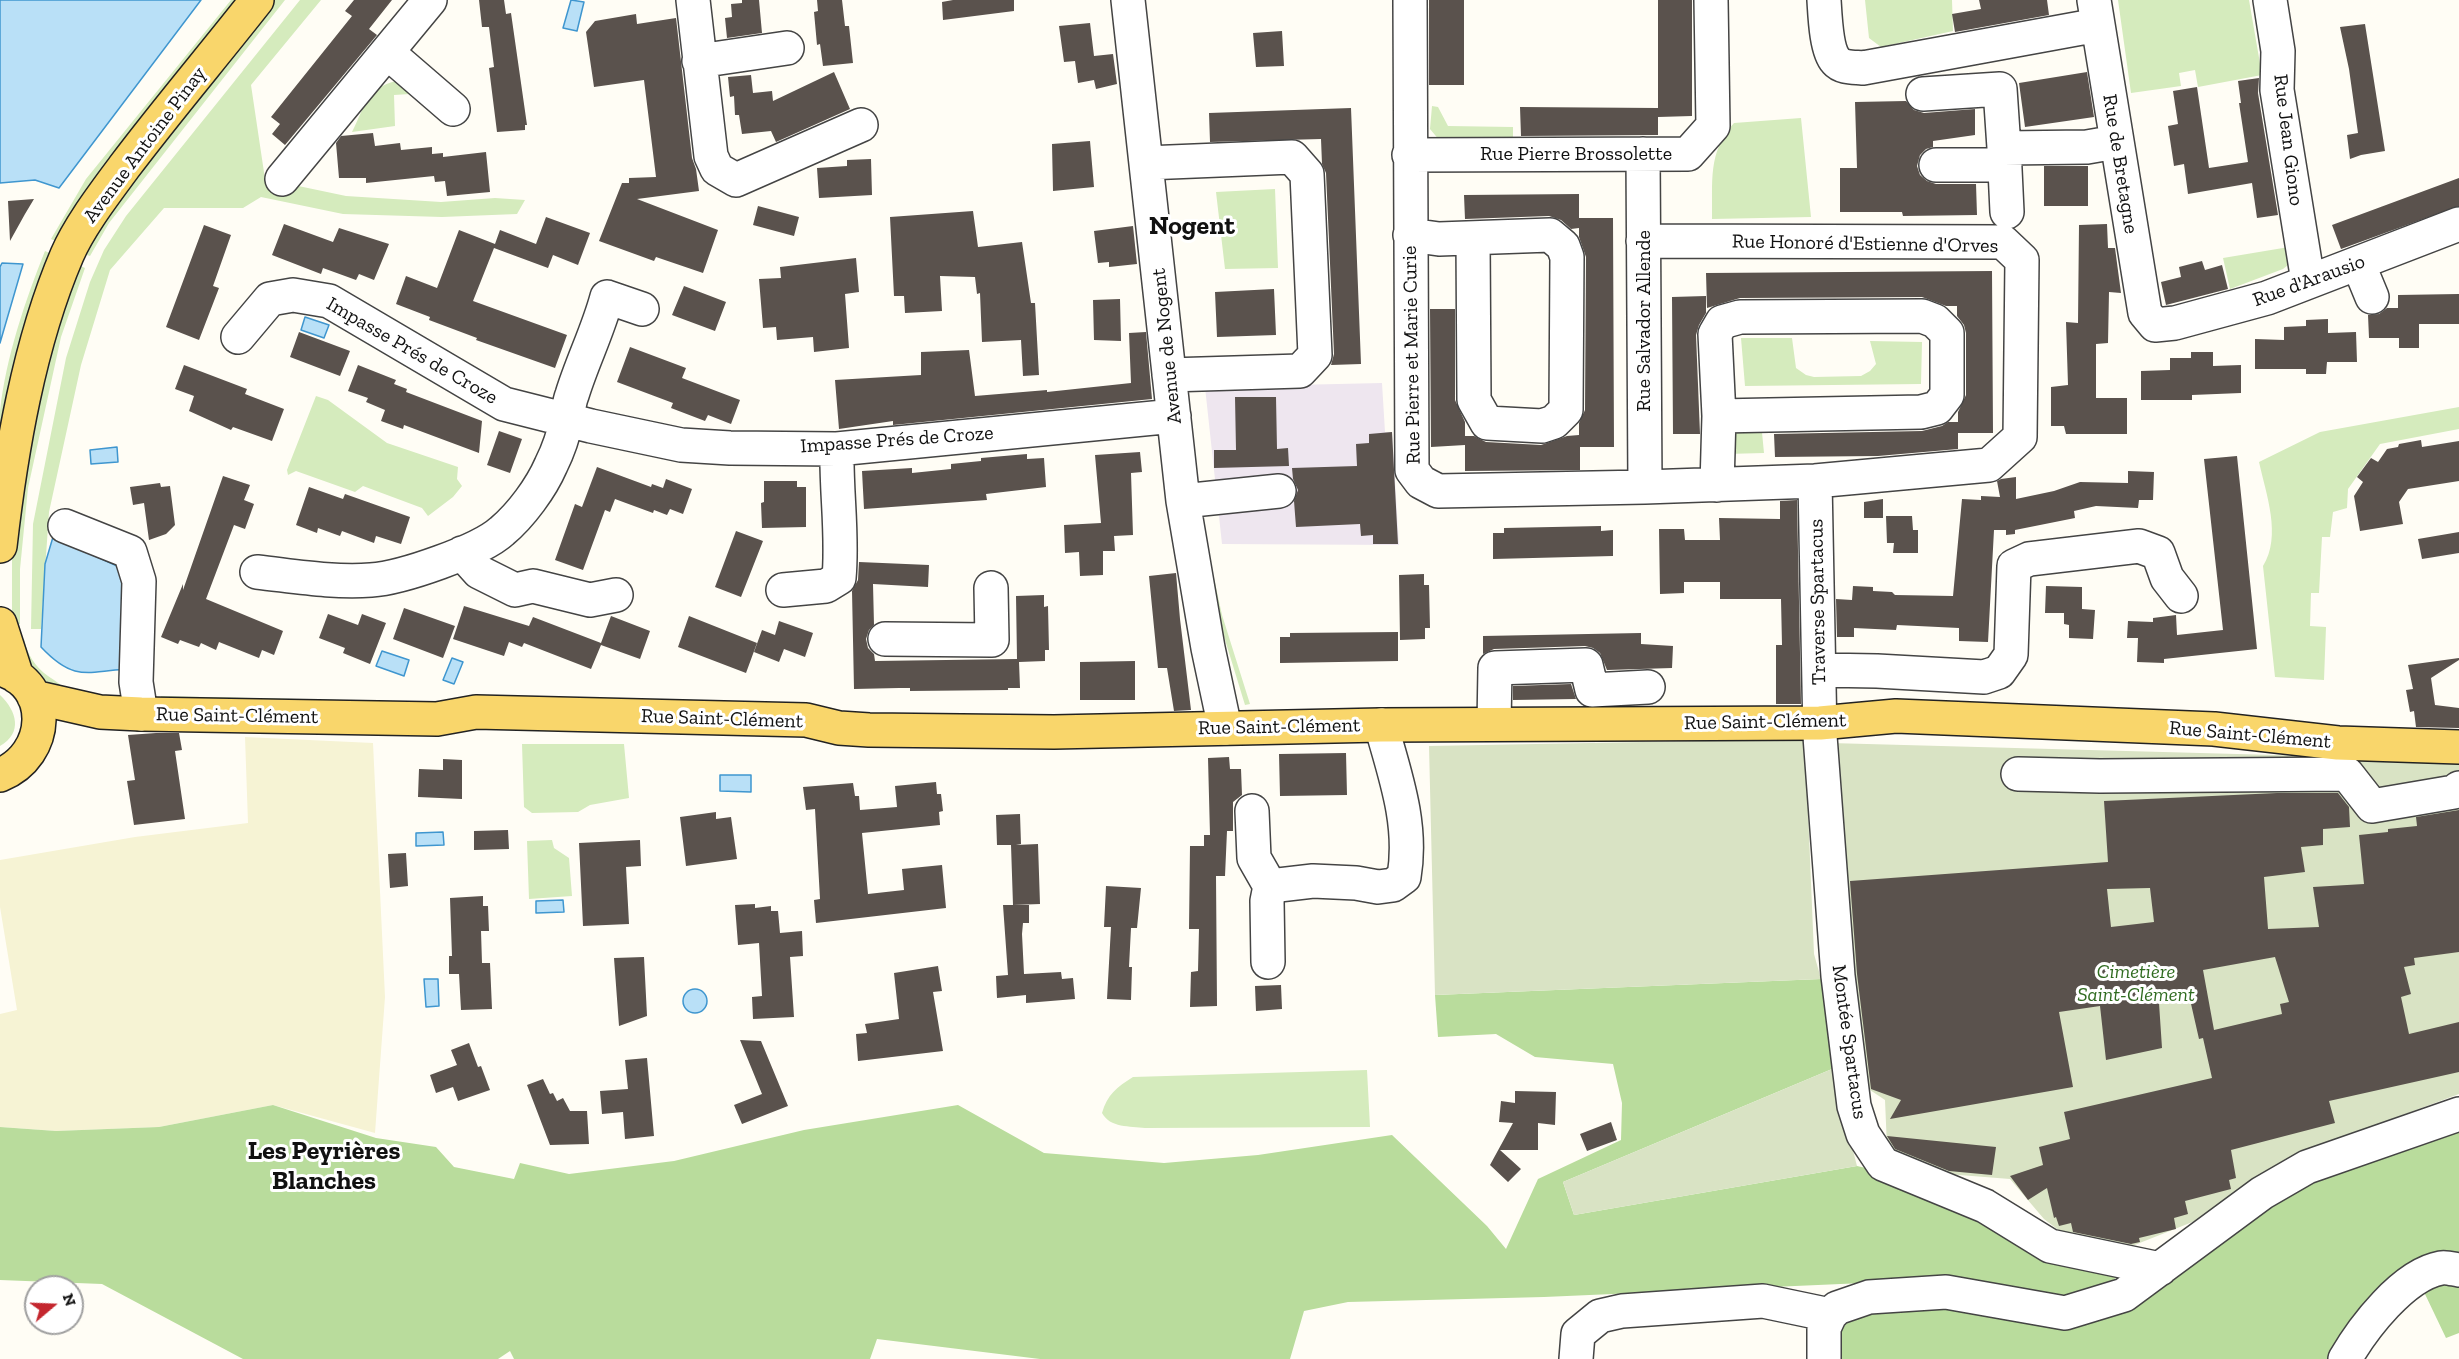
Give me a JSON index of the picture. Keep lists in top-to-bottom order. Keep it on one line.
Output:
{"streets":{"main road":["Avenue Antoine Pinay","Rue Saint-Clément"],"street":["Rue Jean Giono","Rue Pierre Brossolette","Rue de Bretagne","Rue Honoré d'Estienne d'Orves","Rue d'Arausio","Rue Salvador Allende","Avenue de Nogent","Impasse Prés de Croze","Rue Pierre et Marie Curie","Traverse Spartacus","Montée Spartacus"]},"crossings":[["Rue Jean Giono","Rue d'Arausio"],["Rue Pierre Brossolette","Rue Salvador Allende"],["Rue Pierre Brossolette","Rue Pierre et Marie Curie"],["Rue de Bretagne","Rue d'Arausio"],["Rue Honoré d'Estienne d'Orves","Rue Salvador Allende"],["Rue Honoré d'Estienne d'Orves","Rue Pierre et Marie Curie"],["Rue Honoré d'Estienne d'Orves","Traverse Spartacus"],["Rue Salvador Allende","Rue Pierre et Marie Curie"],["Avenue de Nogent","Impasse Prés de Croze"],["Avenue de Nogent","Rue Saint-Clément"],["Traverse Spartacus","Rue Saint-Clément"],["Traverse Spartacus","Montée Spartacus"],["Rue Saint-Clément","Montée Spartacus"]],"districts":["Nogent","Les Peyrières Blanches"],"parks":["Cimetière Saint-Clément"],"north":"right"}
